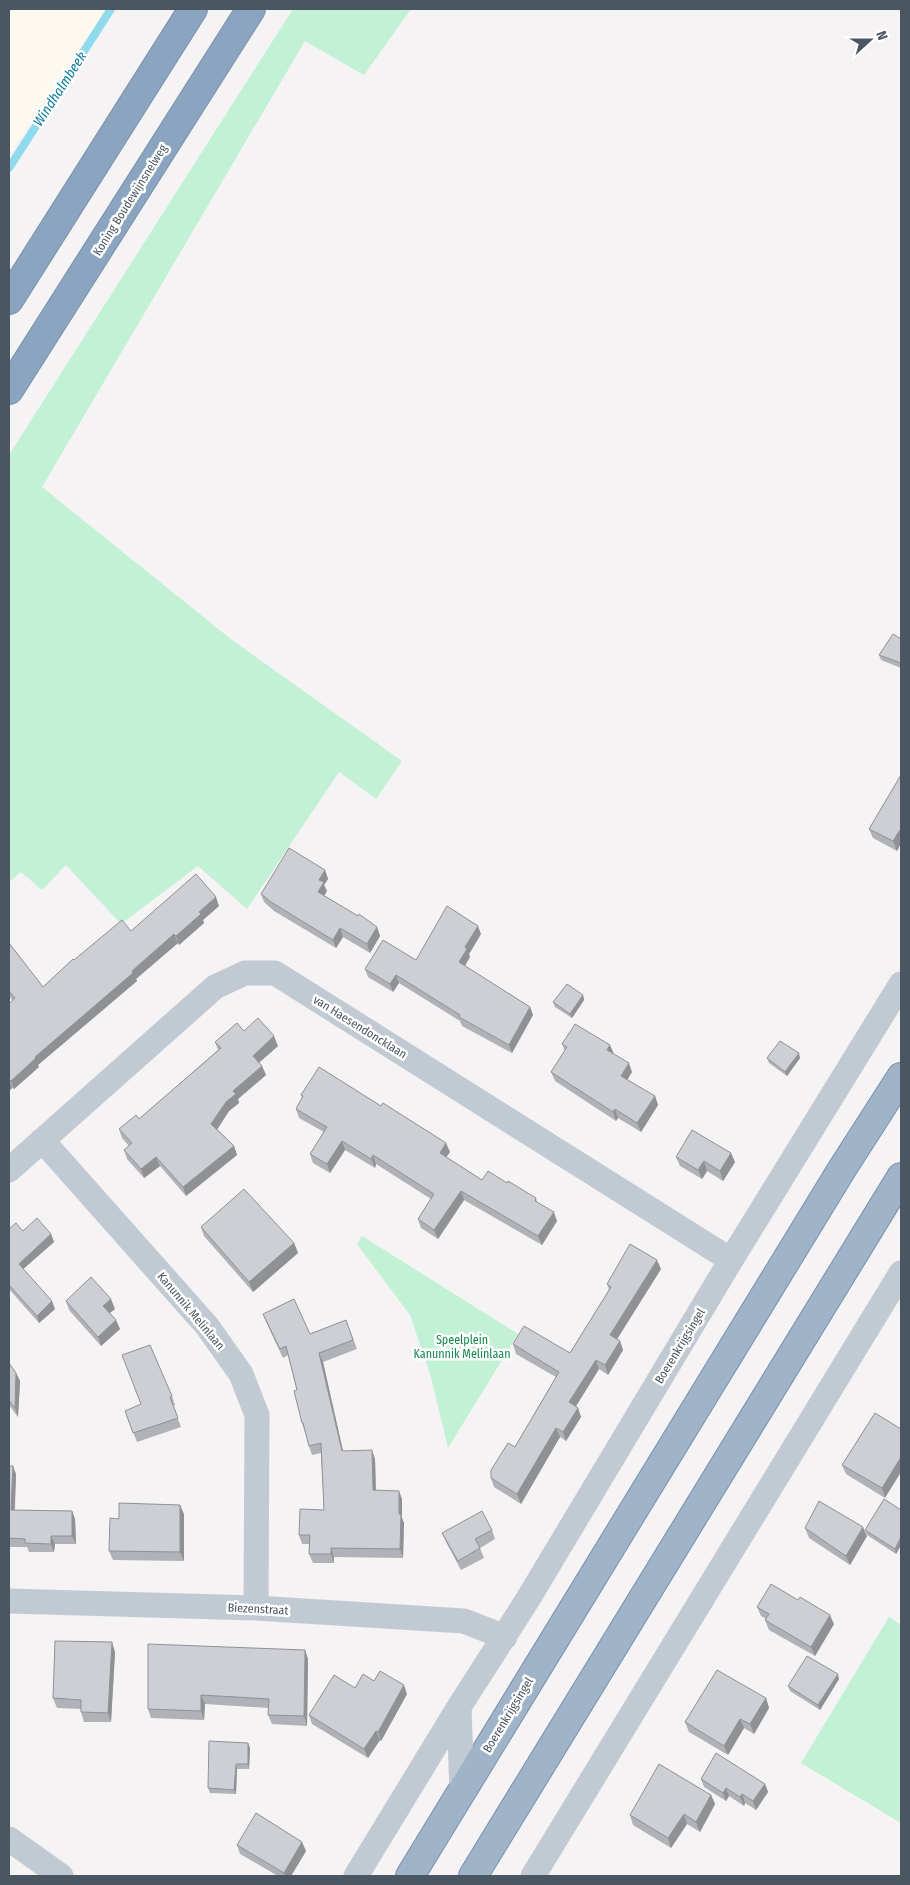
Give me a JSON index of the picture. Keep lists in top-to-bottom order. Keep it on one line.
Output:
{"streets":{"highway":["Koning Boudewijnsnelweg","Boerenkrijgsingel"],"street":["van Haesendoncklaan","Kanunnik Melinlaan","Biezenstraat"]},"crossings":[["van Haesendoncklaan","Kanunnik Melinlaan"],["van Haesendoncklaan","Boerenkrijgsingel"],["Kanunnik Melinlaan","Biezenstraat"],["Boerenkrijgsingel","Biezenstraat"]],"water":["Windhalmbeek"],"parks":["Speelplein Kanunnik Melinlaan"],"north":"right"}
